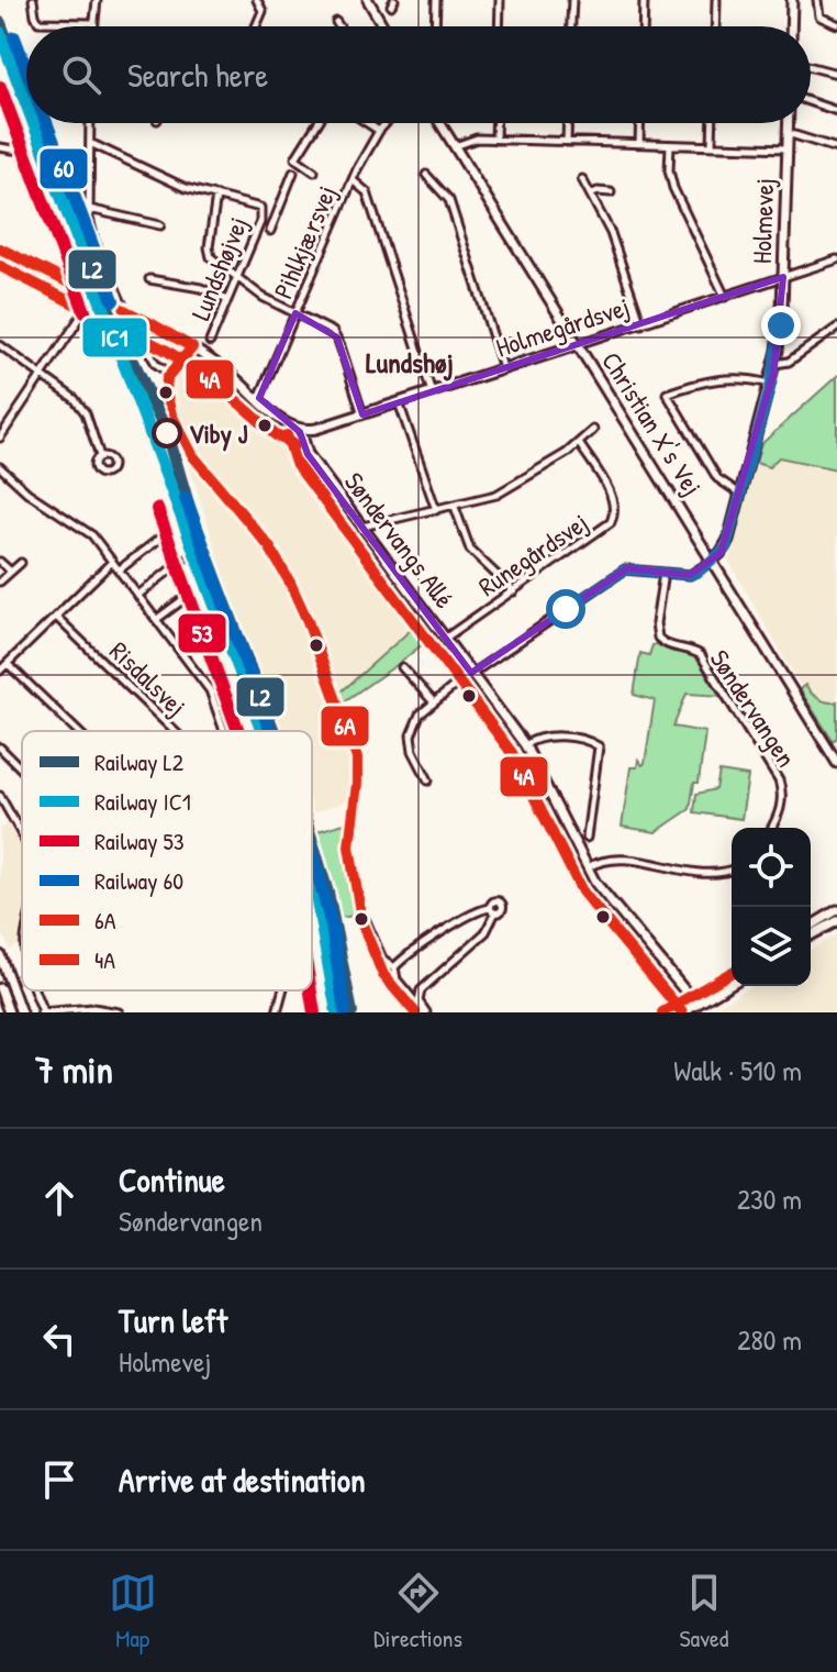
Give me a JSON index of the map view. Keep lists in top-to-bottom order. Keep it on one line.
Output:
{"streets":{"street":["Holmevej","Pihlkjærsvej","Lundshøjvej","Holmegårdsvej","Christian X's Vej","Søndervangs Allé","Runegårdsvej","Risdalsvej","Søndervangen"]},"crossings":[["Holmevej","Holmegårdsvej"],["Holmevej","Christian X's Vej"],["Holmegårdsvej","Christian X's Vej"],["Holmegårdsvej","Søndervangs Allé"],["Søndervangs Allé","Runegårdsvej"]],"districts":["Lundshøj"],"places":["Viby J"],"lines":["rail line L2","rail line IC1","rail line 60","rail line 53","transit line 6A","transit line 4A"],"legend":["Railway L2","Railway IC1","Railway 53","Railway 60","6A","4A"],"page":{"search":"Search here","heading":["7 min","Walk · 510 m"],"list":[["Continue","Søndervangen","230 m"],["Turn left","Holmevej","280 m"],"Arrive at destination"],"nav":["Map","Directions","Saved"]}}
